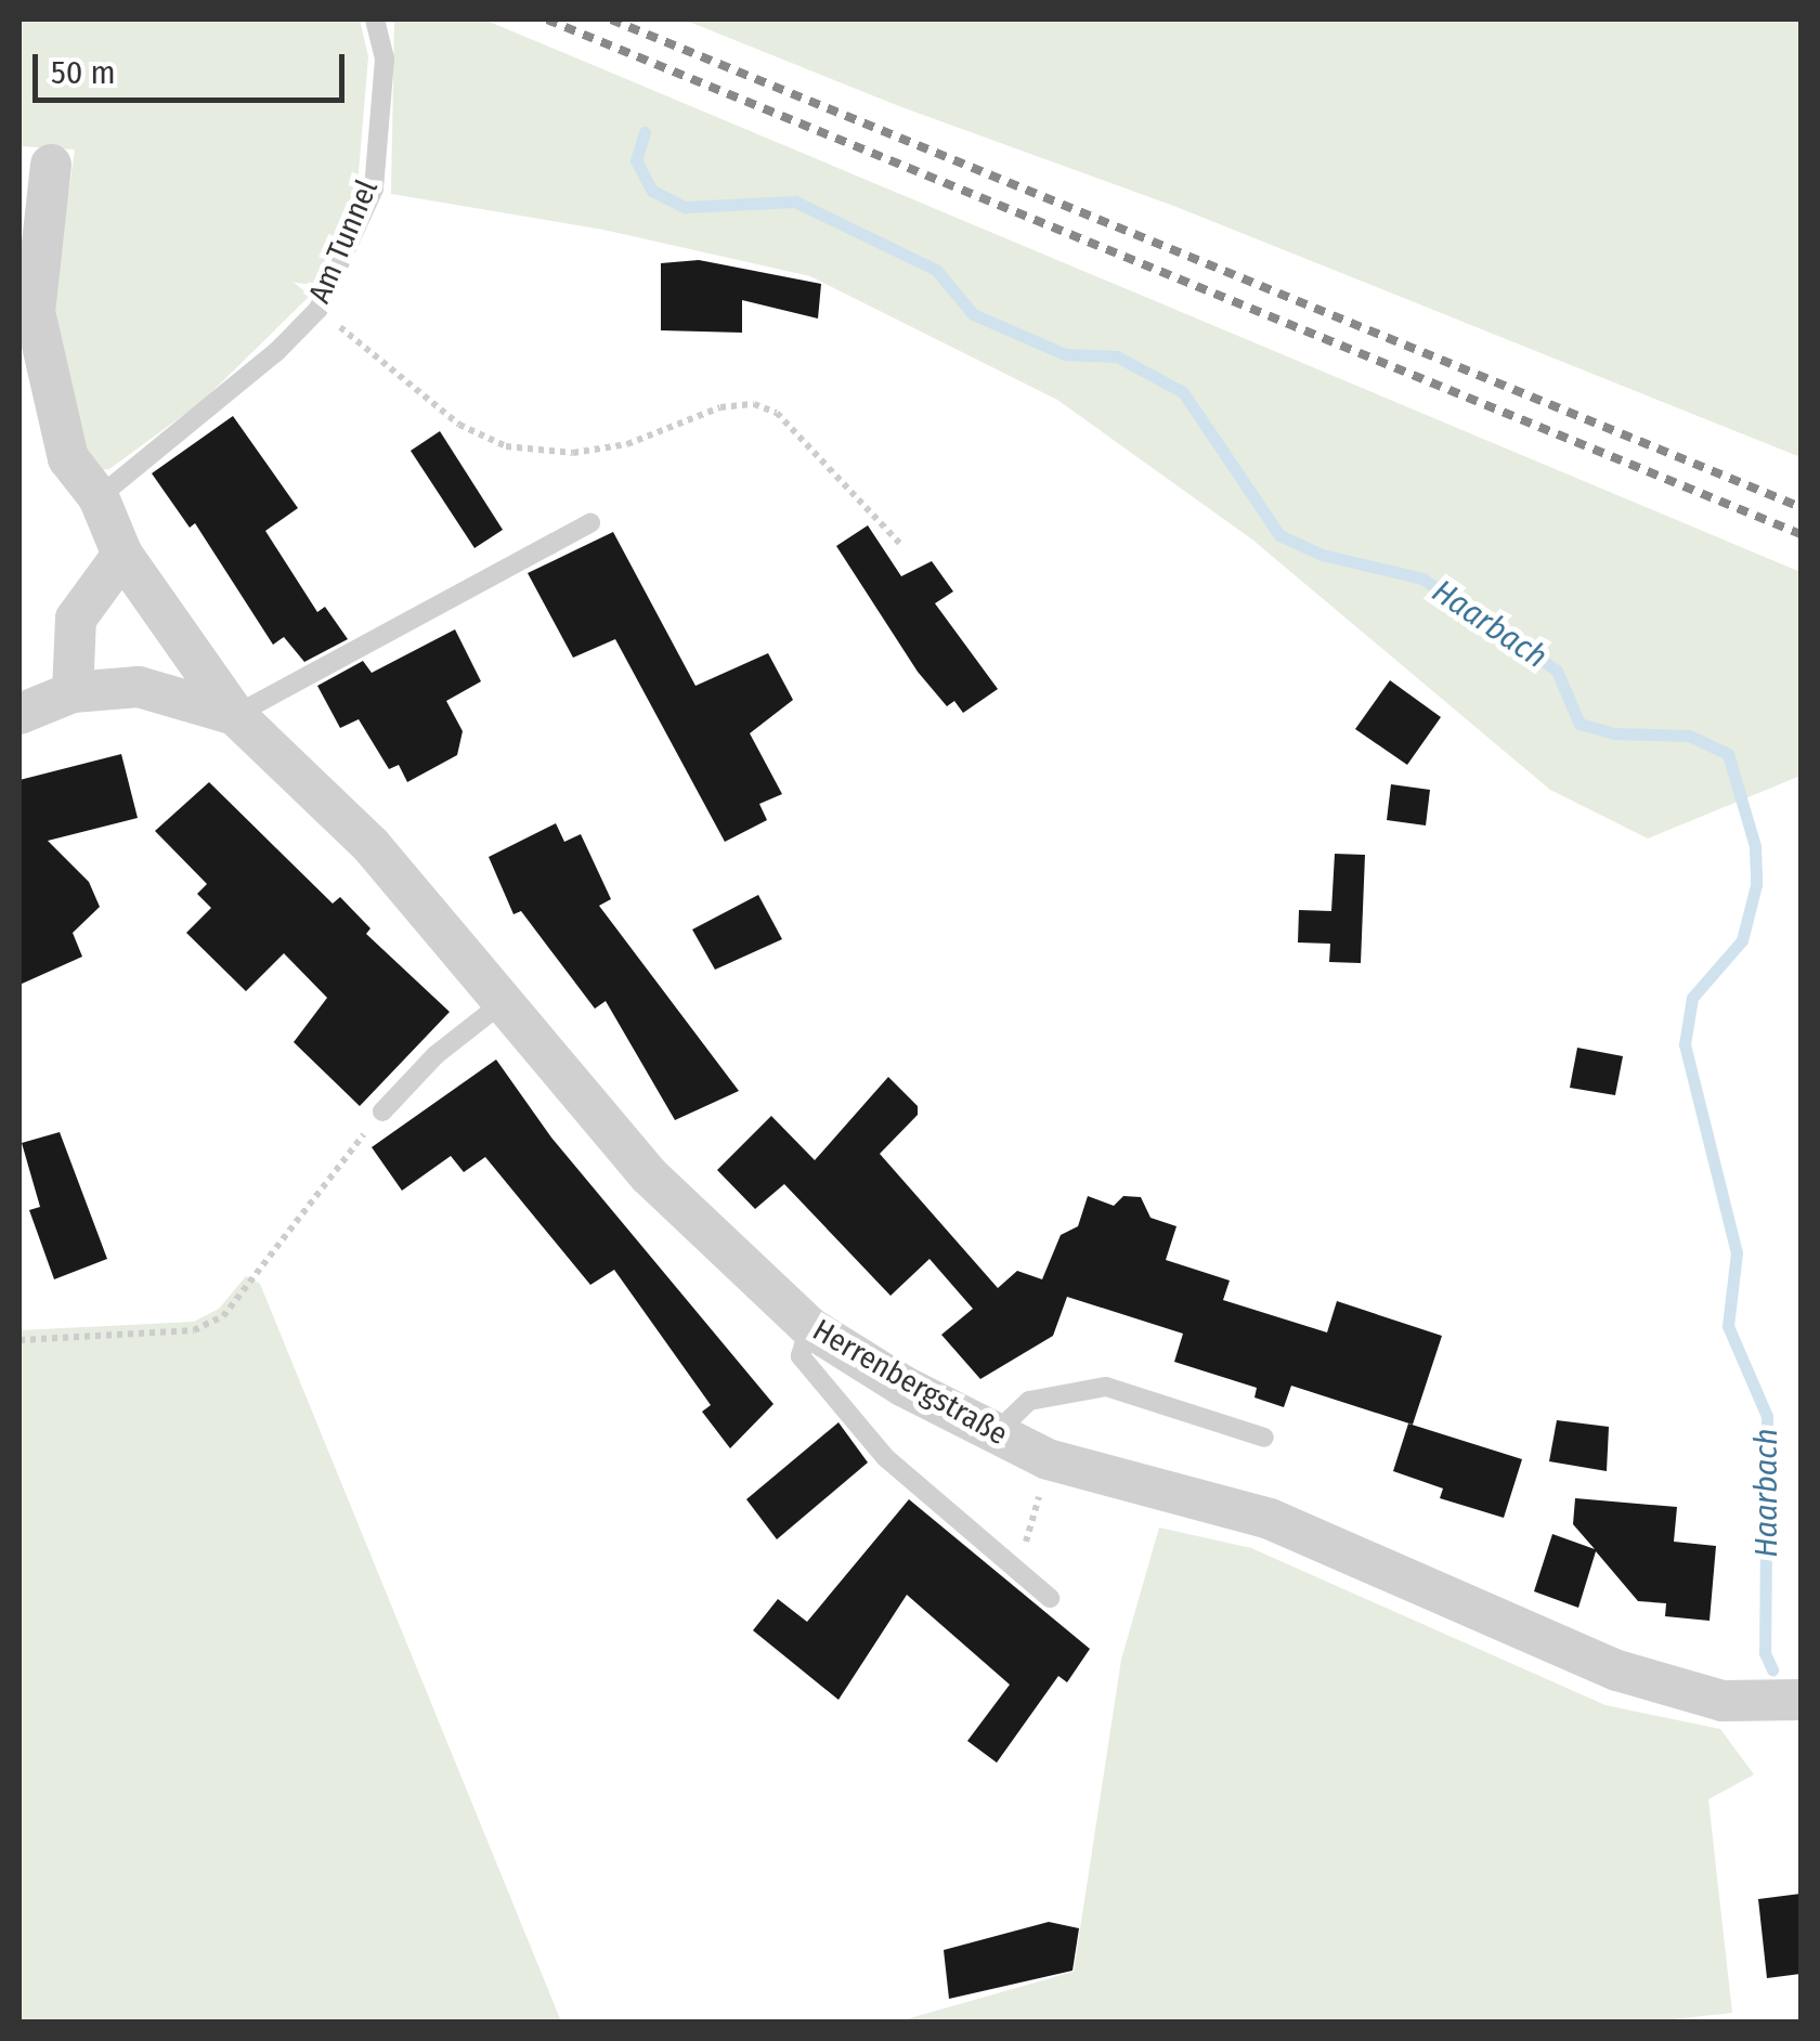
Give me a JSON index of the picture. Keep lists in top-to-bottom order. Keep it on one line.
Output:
{"streets":{"street":["Herrenbergstraße"],"lane":["Am Tunnel"]},"water":["Haarbach"],"scale_bar":"50 m"}
